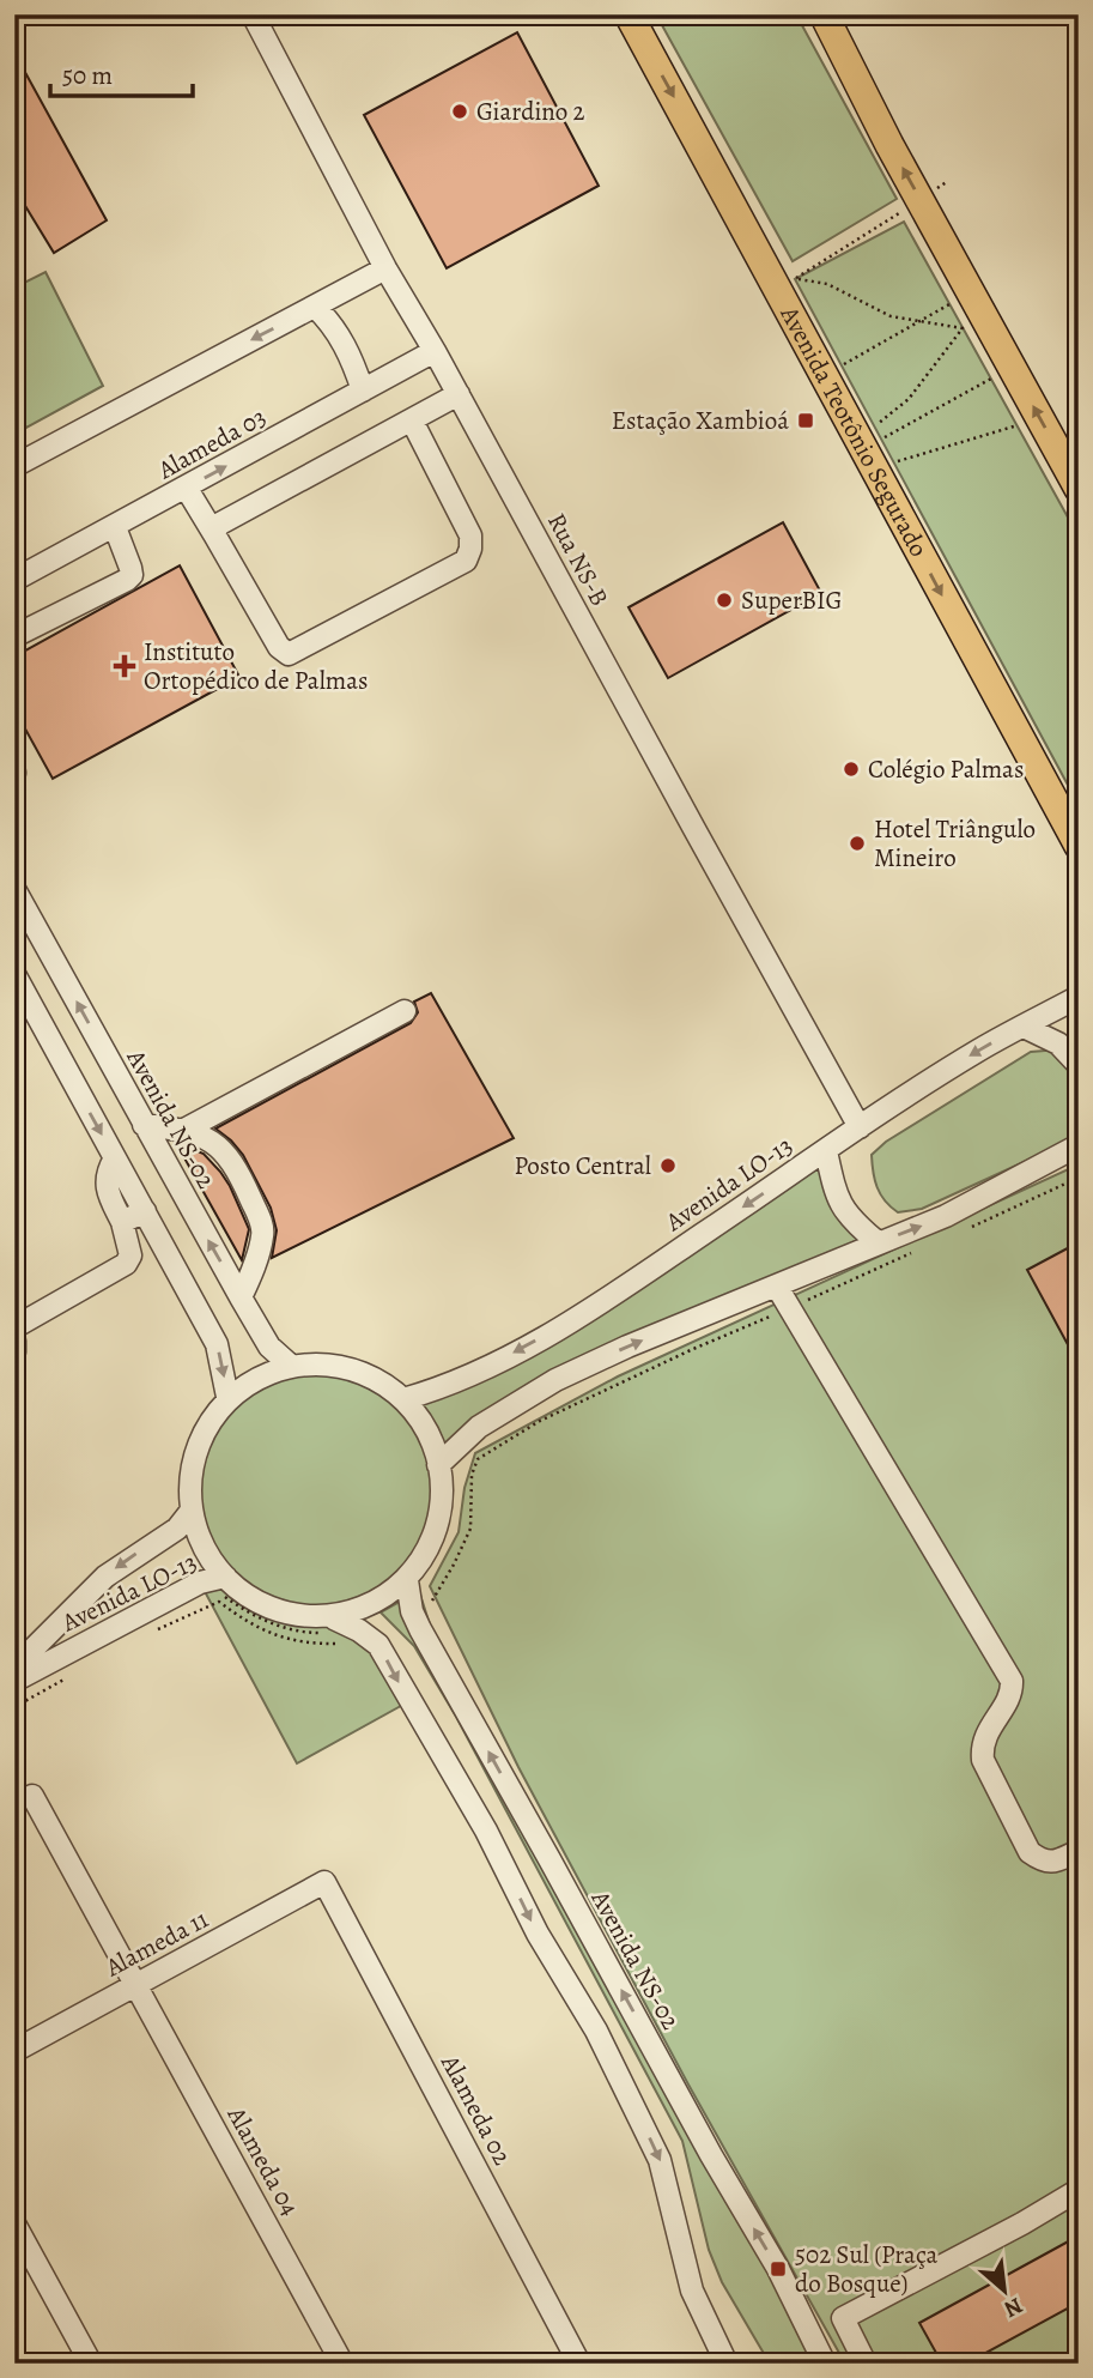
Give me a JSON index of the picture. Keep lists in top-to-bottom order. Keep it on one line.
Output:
{"streets":{"main road":["Avenida Teotônio Segurado"],"street":["Alameda 03","Rua NS-B","Avenida NS-02","Avenida LO-13","Alameda 11","Alameda 02","Alameda 04"]},"crossings":[["Alameda 03","Rua NS-B"],["Rua NS-B","Avenida LO-13"],["Avenida NS-02","Avenida LO-13"],["Alameda 11","Alameda 02"],["Alameda 11","Alameda 04"]],"places":{"other":["Giardino 2","SuperBIG","Colégio Palmas","Hotel Triângulo Mineiro","Posto Central"],"transit":["Estação Xambioá","502 Sul (Praça do Bosque)"],"health":["Instituto Ortopédico de Palmas"]},"scale_bar":"50 m","north":"bottom right"}
